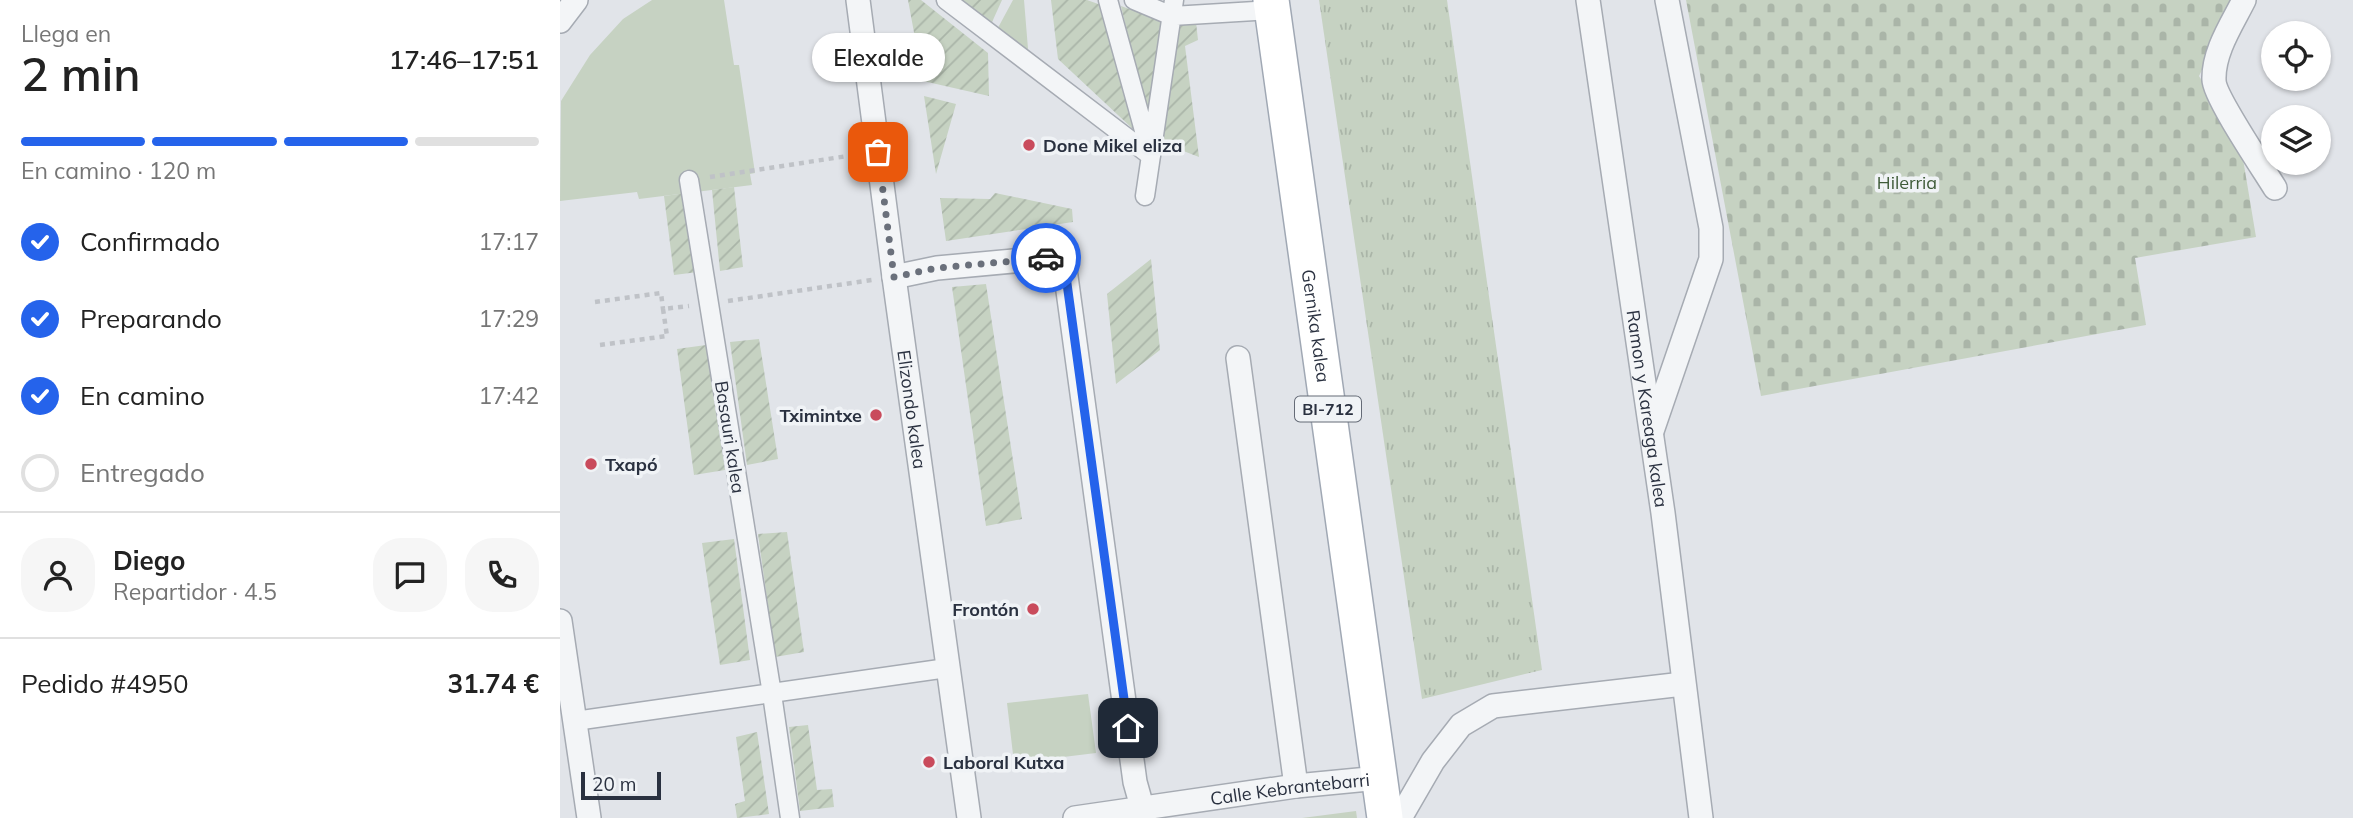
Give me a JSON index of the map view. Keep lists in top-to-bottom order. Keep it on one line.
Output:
{"streets":{"main road":["Gernika kalea","BI-712"],"street":["Elizondo kalea","Ramon y Kareaga kalea","Basauri kalea","Calle Kebrantebarri"]},"crossings":[["Gernika kalea","Calle Kebrantebarri"]],"parks":["Hilerria"],"places":["Done Mikel eliza","Elexalde","Tximintxe","Txapó","Frontón","Laboral Kutxa"],"scale_bar":"20 m","page":{"heading":["2 min","Llega en","17:46–17:51"],"panel":["Diego","Repartidor · 4.5","Pedido #4950","31.74 €"],"bubble":"Elexalde","bar":"En camino · 120 m","list":[["Confirmado","17:17"],["Preparando","17:29"],["En camino","17:42"],"Entregado"],"scale":"20 m"}}
